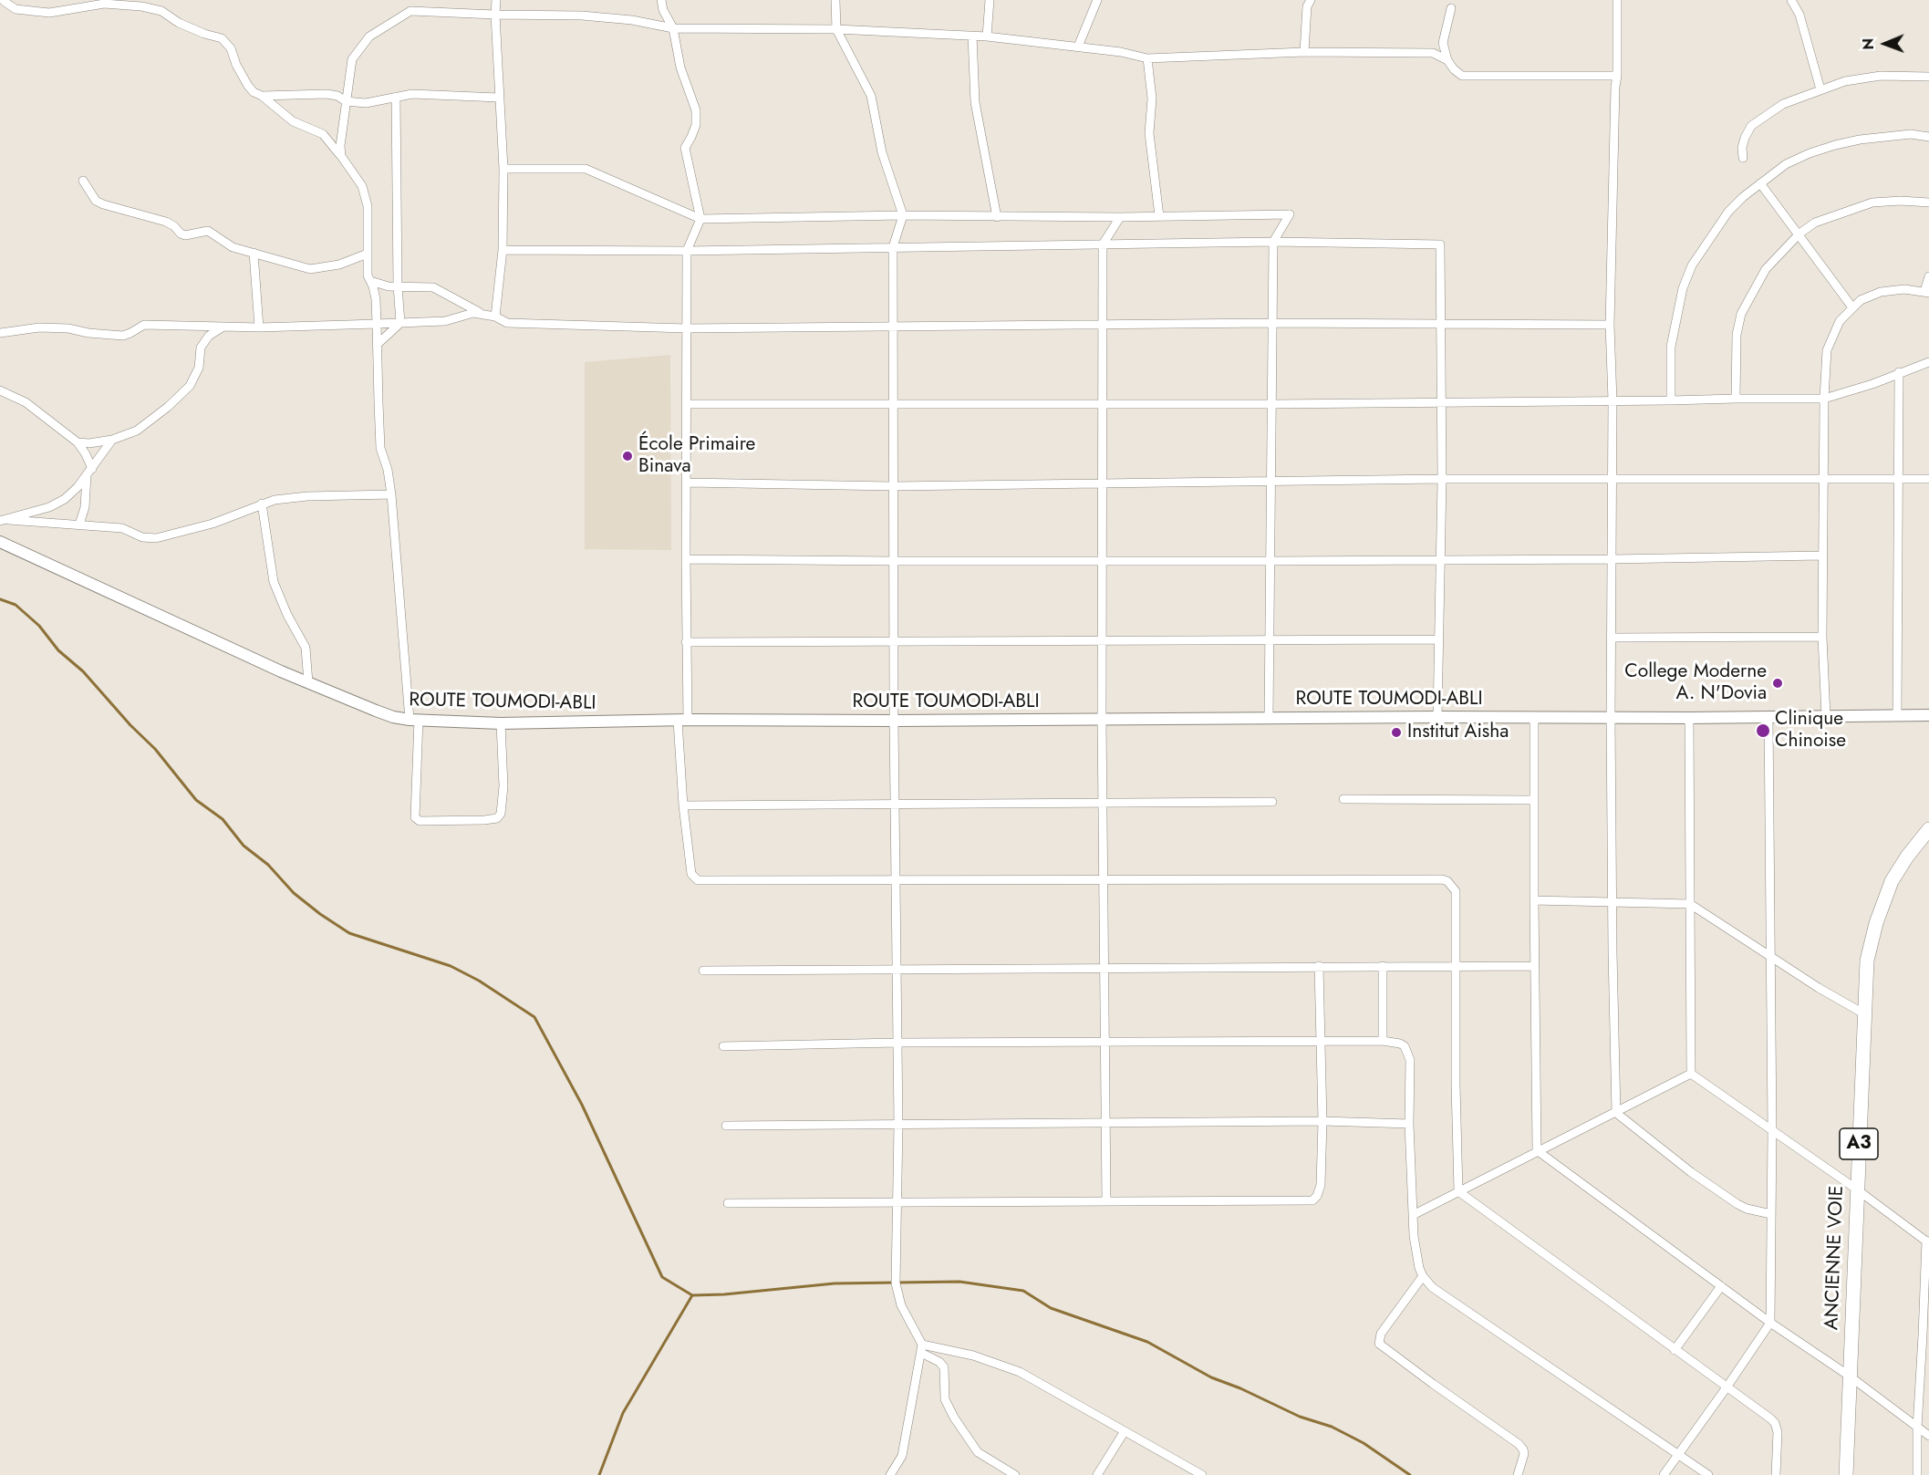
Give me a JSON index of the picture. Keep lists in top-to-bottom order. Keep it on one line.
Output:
{"streets":{"main road":["A3","ANCIENNE VOIE"],"street":["ROUTE TOUMODI-ABLI"]},"places":["École Primaire Binava","College Moderne A. N'Dovia","Clinique Chinoise","Institut Aisha"],"north":"left"}
